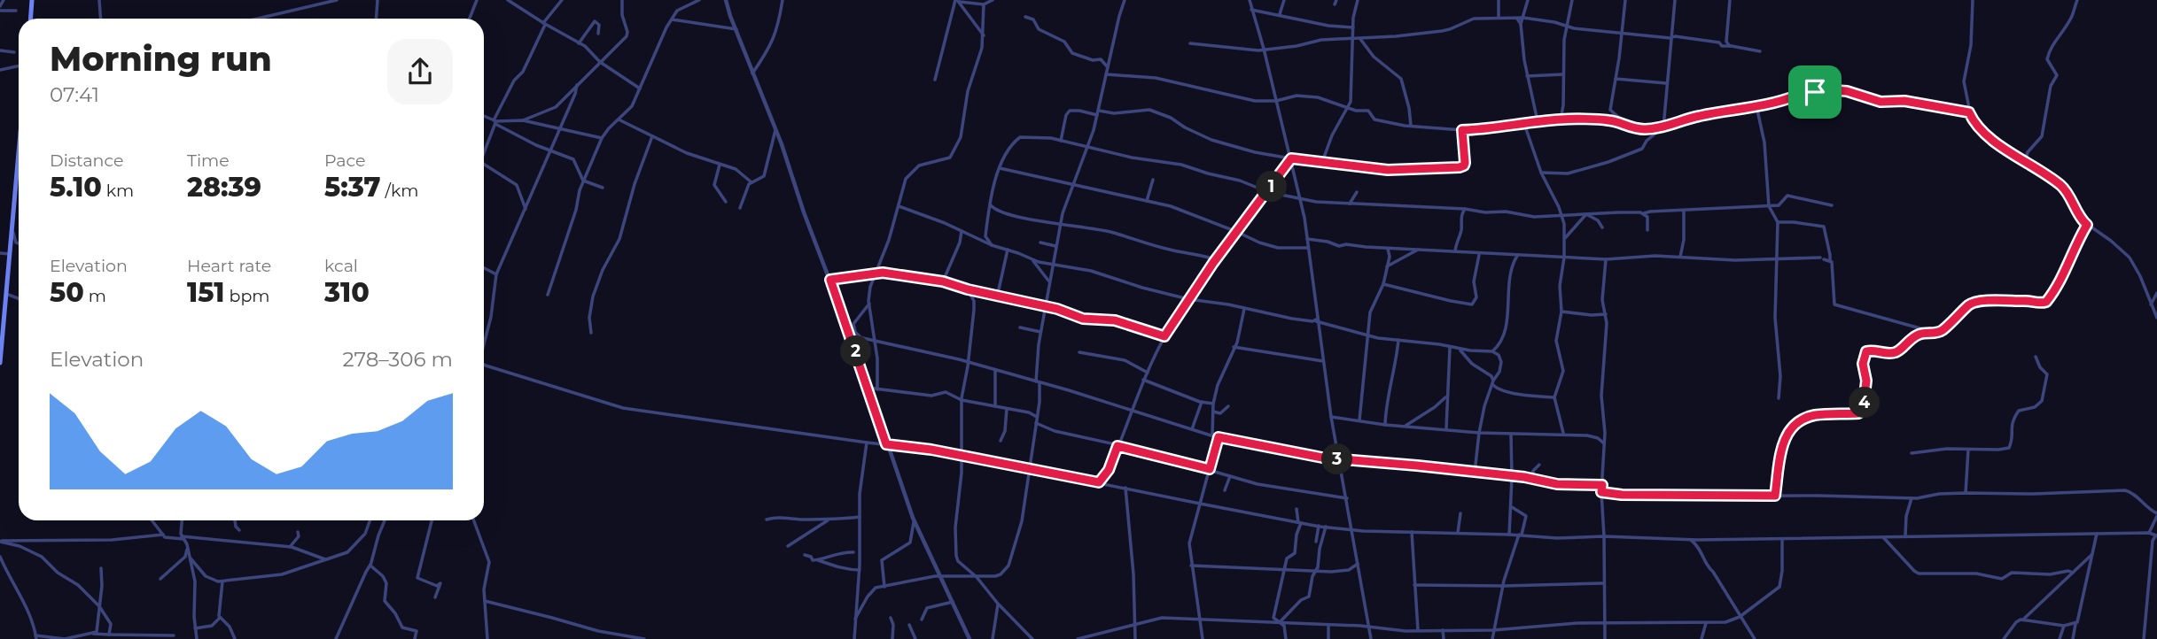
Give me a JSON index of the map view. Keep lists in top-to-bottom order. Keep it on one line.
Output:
{"page":{"heading":["Morning run","07:41"],"stats":[["Distance","5.10 km"],["Time","28:39"],["Pace","5:37 /km"],["Elevation","50 m"],["Heart rate","151 bpm"],["kcal","310"]],"pins":["1","2","4","3"],"chart":["Elevation","278–306 m"]}}
